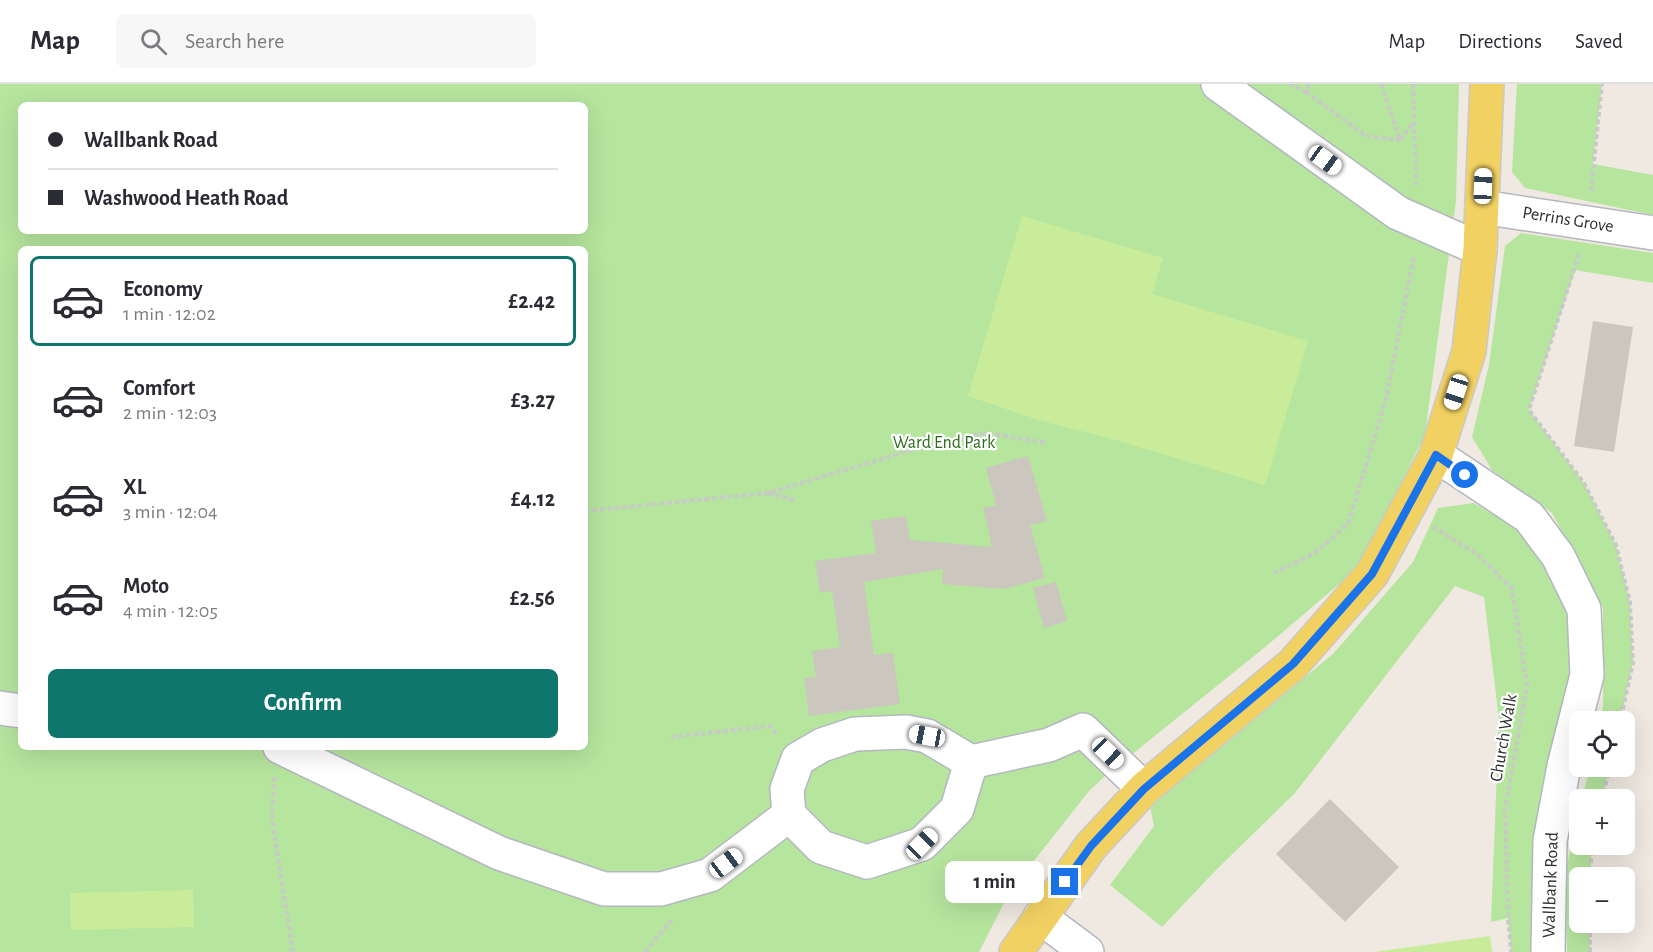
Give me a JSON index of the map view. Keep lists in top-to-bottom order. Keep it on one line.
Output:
{"streets":{"street":["Perrins Grove","Wallbank Road"],"path":["Church Walk"]},"parks":["Ward End Park"],"page":{"header":"Map","search":"Search here","nav":["Map","Directions","Saved"],"banner":["Wallbank Road","Washwood Heath Road"],"list":[{"name":"Economy","note":"1 min · 12:02","value":"£2.42"},{"name":"Comfort","note":"2 min · 12:03","value":"£3.27"},{"name":"XL","note":"3 min · 12:04","value":"£4.12"},{"name":"Moto","note":"4 min · 12:05","value":"£2.56"}],"buttons":"Confirm","map_buttons":["+","−"],"bubble":"1 min"}}
